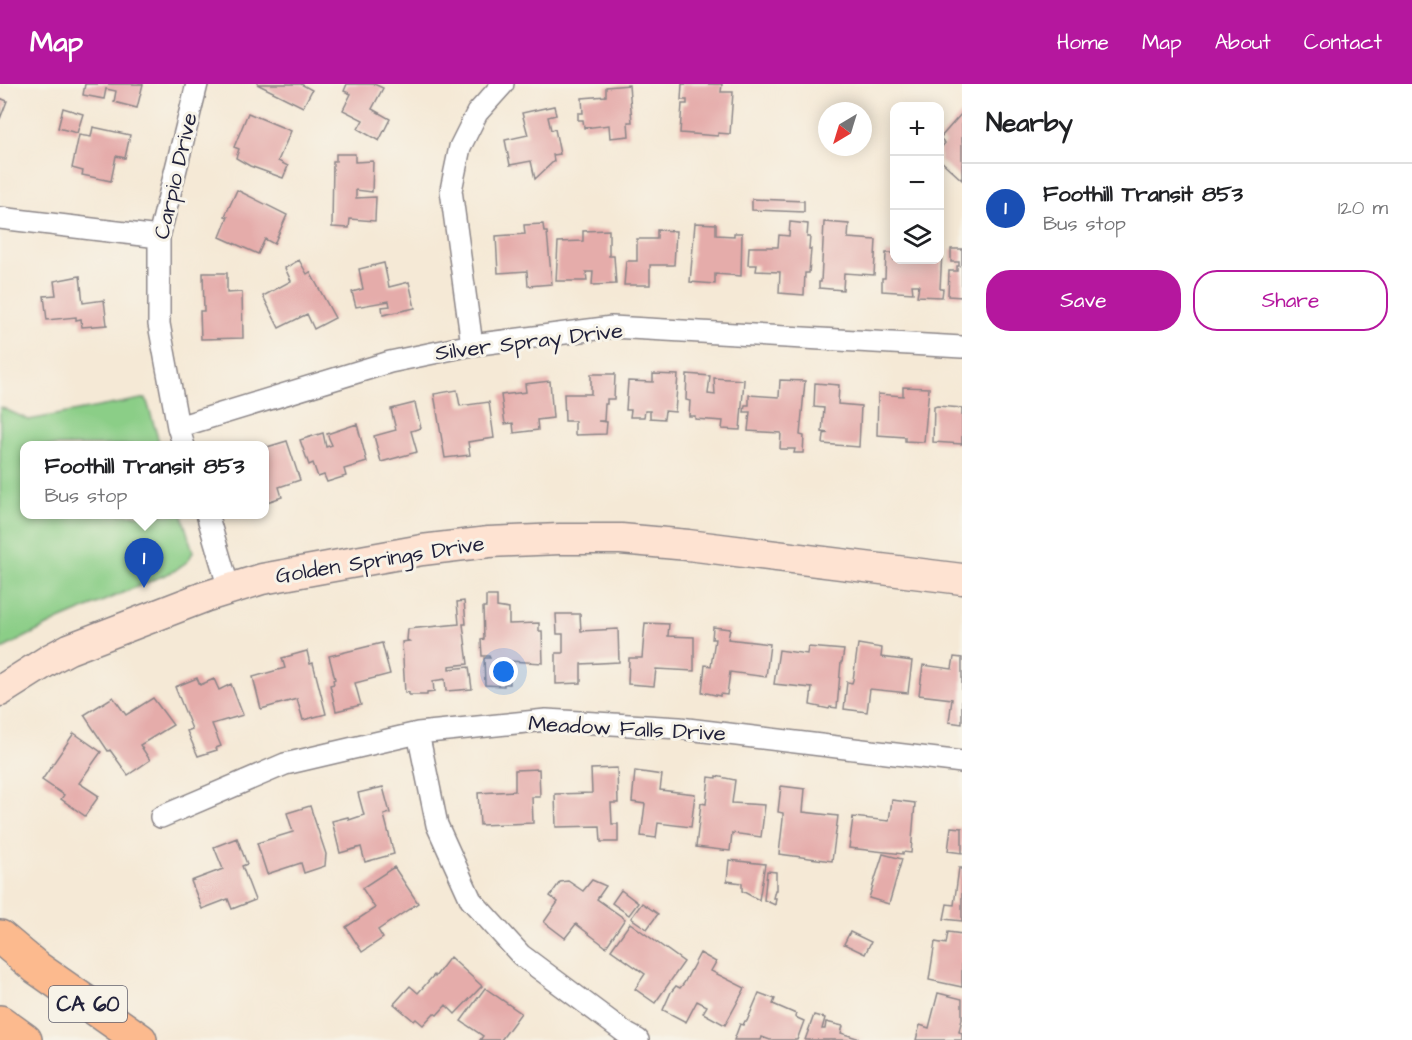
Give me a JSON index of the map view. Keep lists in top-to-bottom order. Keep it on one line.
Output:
{"streets":{"highway":["CA 60"],"main road":["Golden Springs Drive"],"street":["Carpio Drive","Silver Spray Drive","Meadow Falls Drive"]},"crossings":[["Carpio Drive","Silver Spray Drive"]],"north":"bottom left","page":{"header":"Map","nav":["Home","Map","About","Contact"],"heading":"Nearby","map_buttons":["+","−"],"list":[{"mark":"1","name":"Foothill Transit 853","note":"Bus stop","value":"120 m"}],"buttons":["Save","Share"],"popup":["Foothill Transit 853","Bus stop"],"pins":"1"}}
